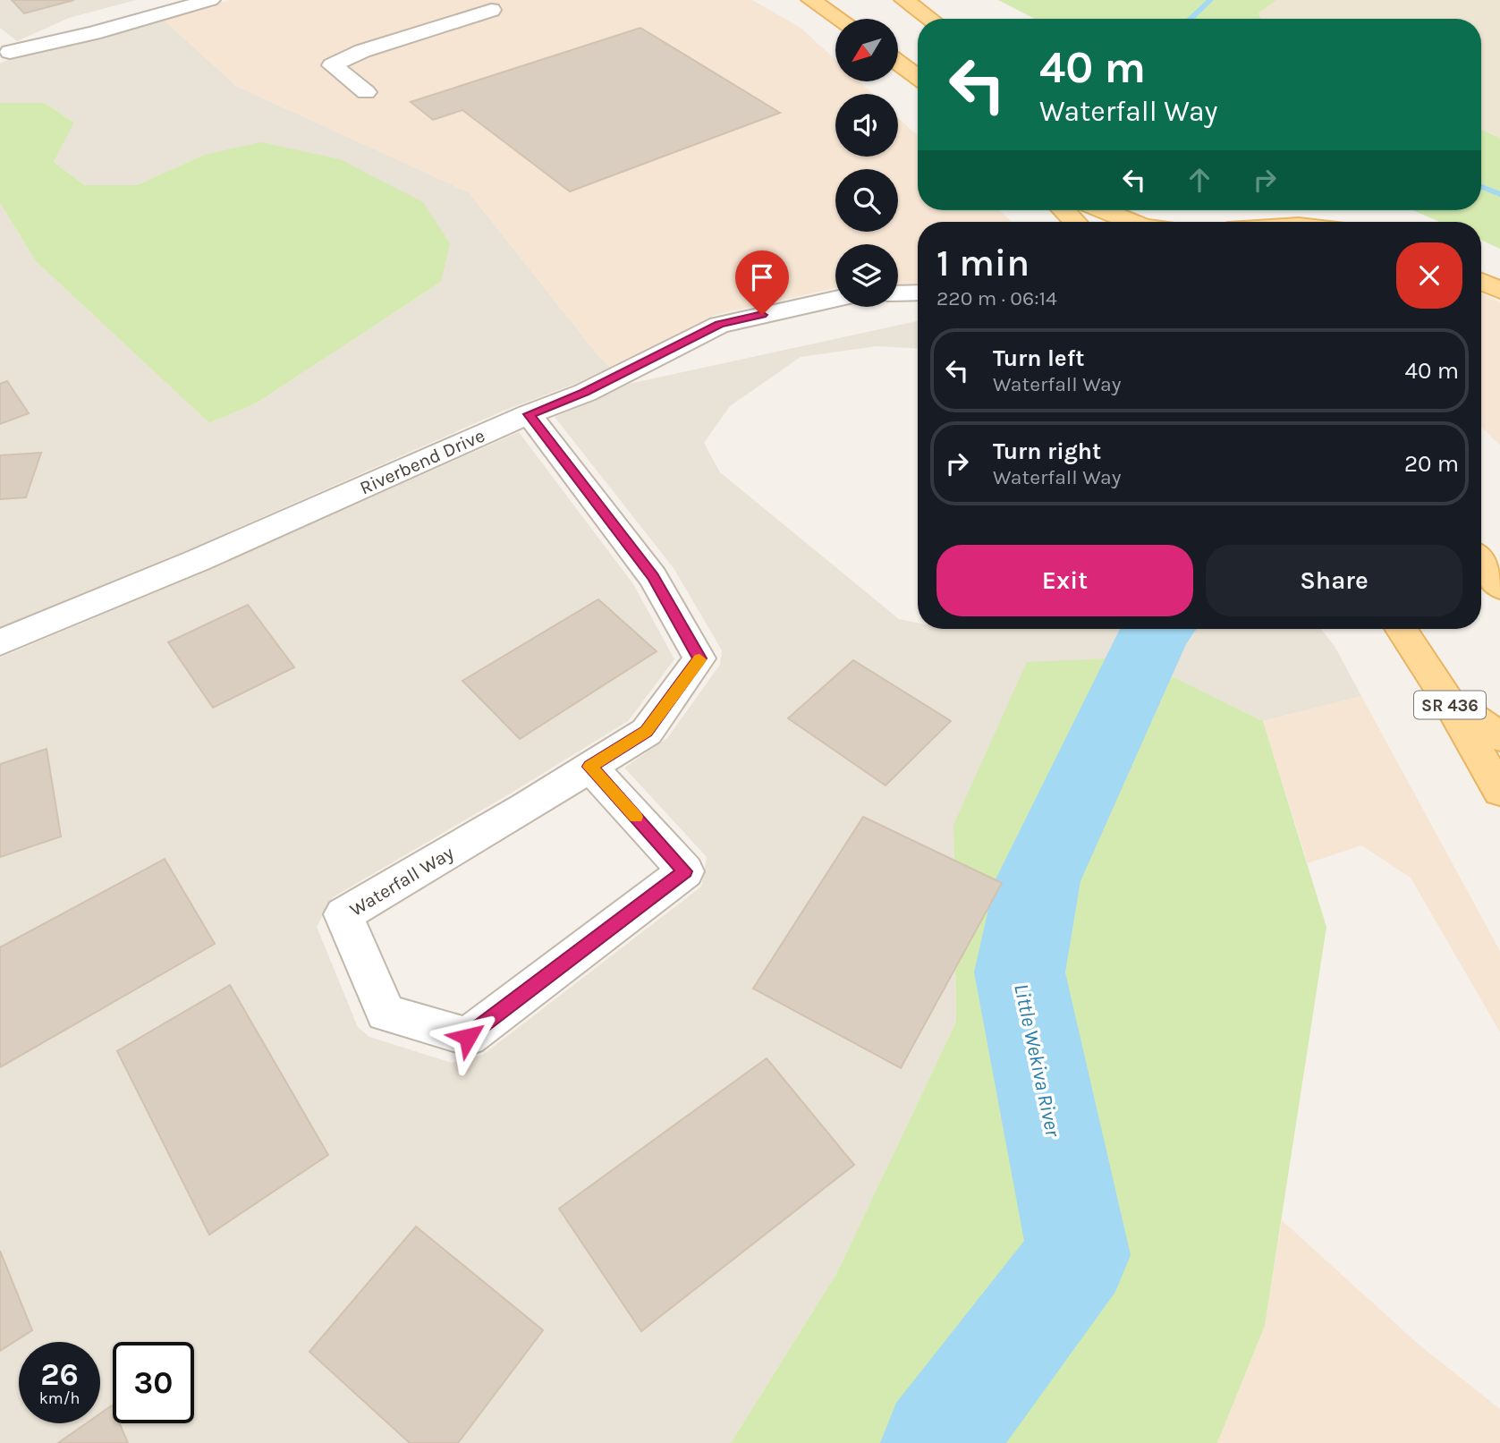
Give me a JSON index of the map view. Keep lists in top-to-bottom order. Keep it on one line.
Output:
{"streets":{"main road":["SR 436"],"street":["Riverbend Drive","Waterfall Way"]},"crossings":[["Riverbend Drive","Waterfall Way"]],"water":["Little Wekiva River"],"north":"bottom left","page":{"turn":["40 m","Waterfall Way"],"heading":["1 min","220 m · 06:14"],"list":[{"name":"Turn left","note":"Waterfall Way","value":"40 m"},{"name":"Turn right","note":"Waterfall Way","value":"20 m"}],"buttons":["Exit","Share"],"speed":"26 km/h","limit":"30"}}
